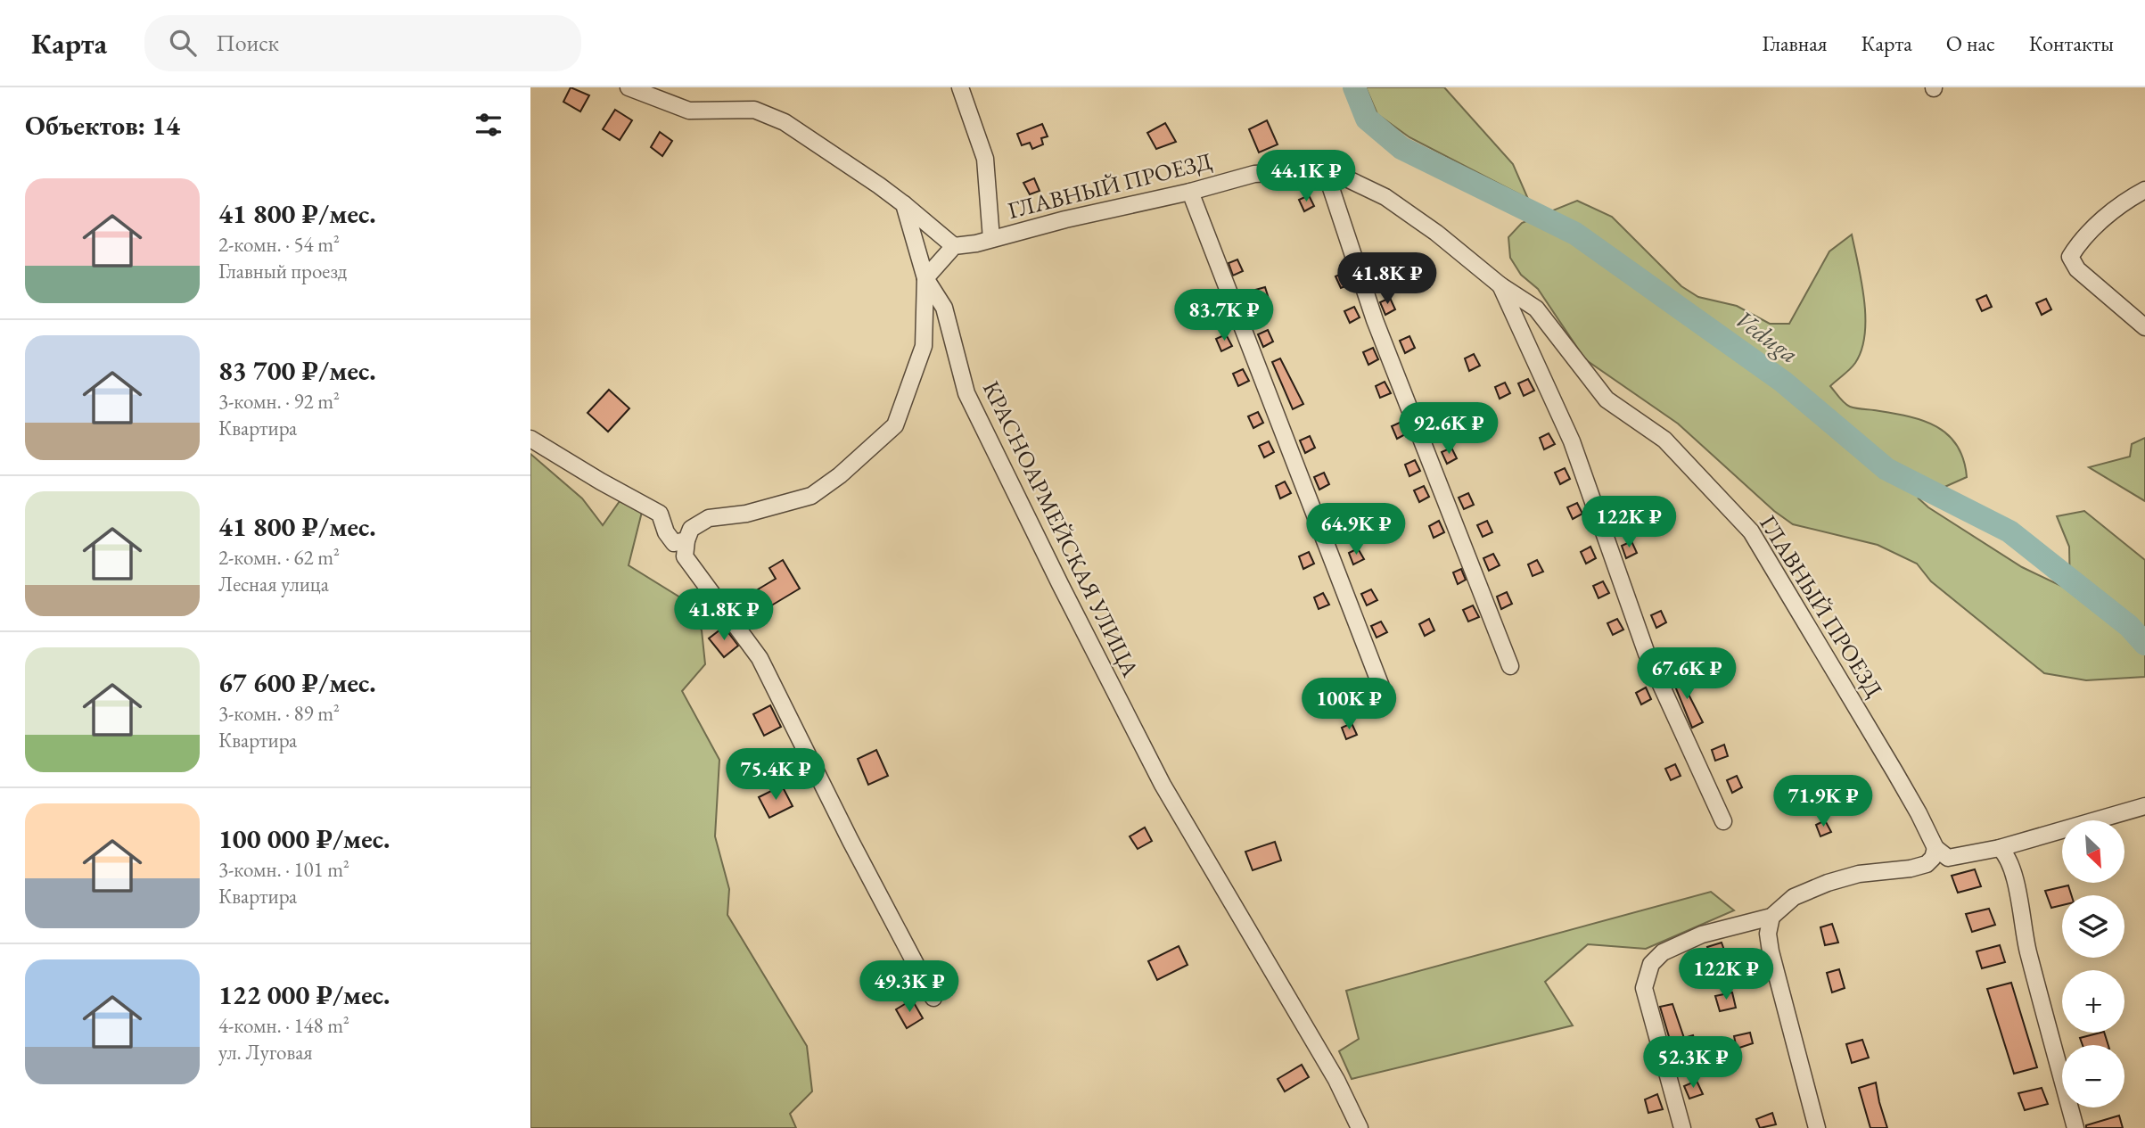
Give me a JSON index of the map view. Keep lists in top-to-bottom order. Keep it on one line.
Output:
{"streets":{"street":["ГЛАВНЫЙ ПРОЕЗД","КРАСНОАРМЕЙСКАЯ УЛИЦА"]},"water":["Veduga"],"north":"bottom right","page":{"header":"Карта","search":"Поиск","nav":["Главная","Карта","О нас","Контакты"],"heading":"Объектов: 14","price":["44.1K ₽","41.8K ₽","83.7K ₽","92.6K ₽","122K ₽","64.9K ₽","41.8K ₽","67.6K ₽","100K ₽","75.4K ₽","71.9K ₽","122K ₽","49.3K ₽","52.3K ₽"],"list":[{"name":"41 800 ₽/мес.","note":"2-комн. · 54 m² · Главный проезд"},{"name":"83 700 ₽/мес.","note":"3-комн. · 92 m² · Квартира"},{"name":"41 800 ₽/мес.","note":"2-комн. · 62 m² · Лесная улица"},{"name":"67 600 ₽/мес.","note":"3-комн. · 89 m² · Квартира"},{"name":"100 000 ₽/мес.","note":"3-комн. · 101 m² · Квартира"},{"name":"122 000 ₽/мес.","note":"4-комн. · 148 m² · ул. Луговая"}],"map_buttons":["+","−"]}}
